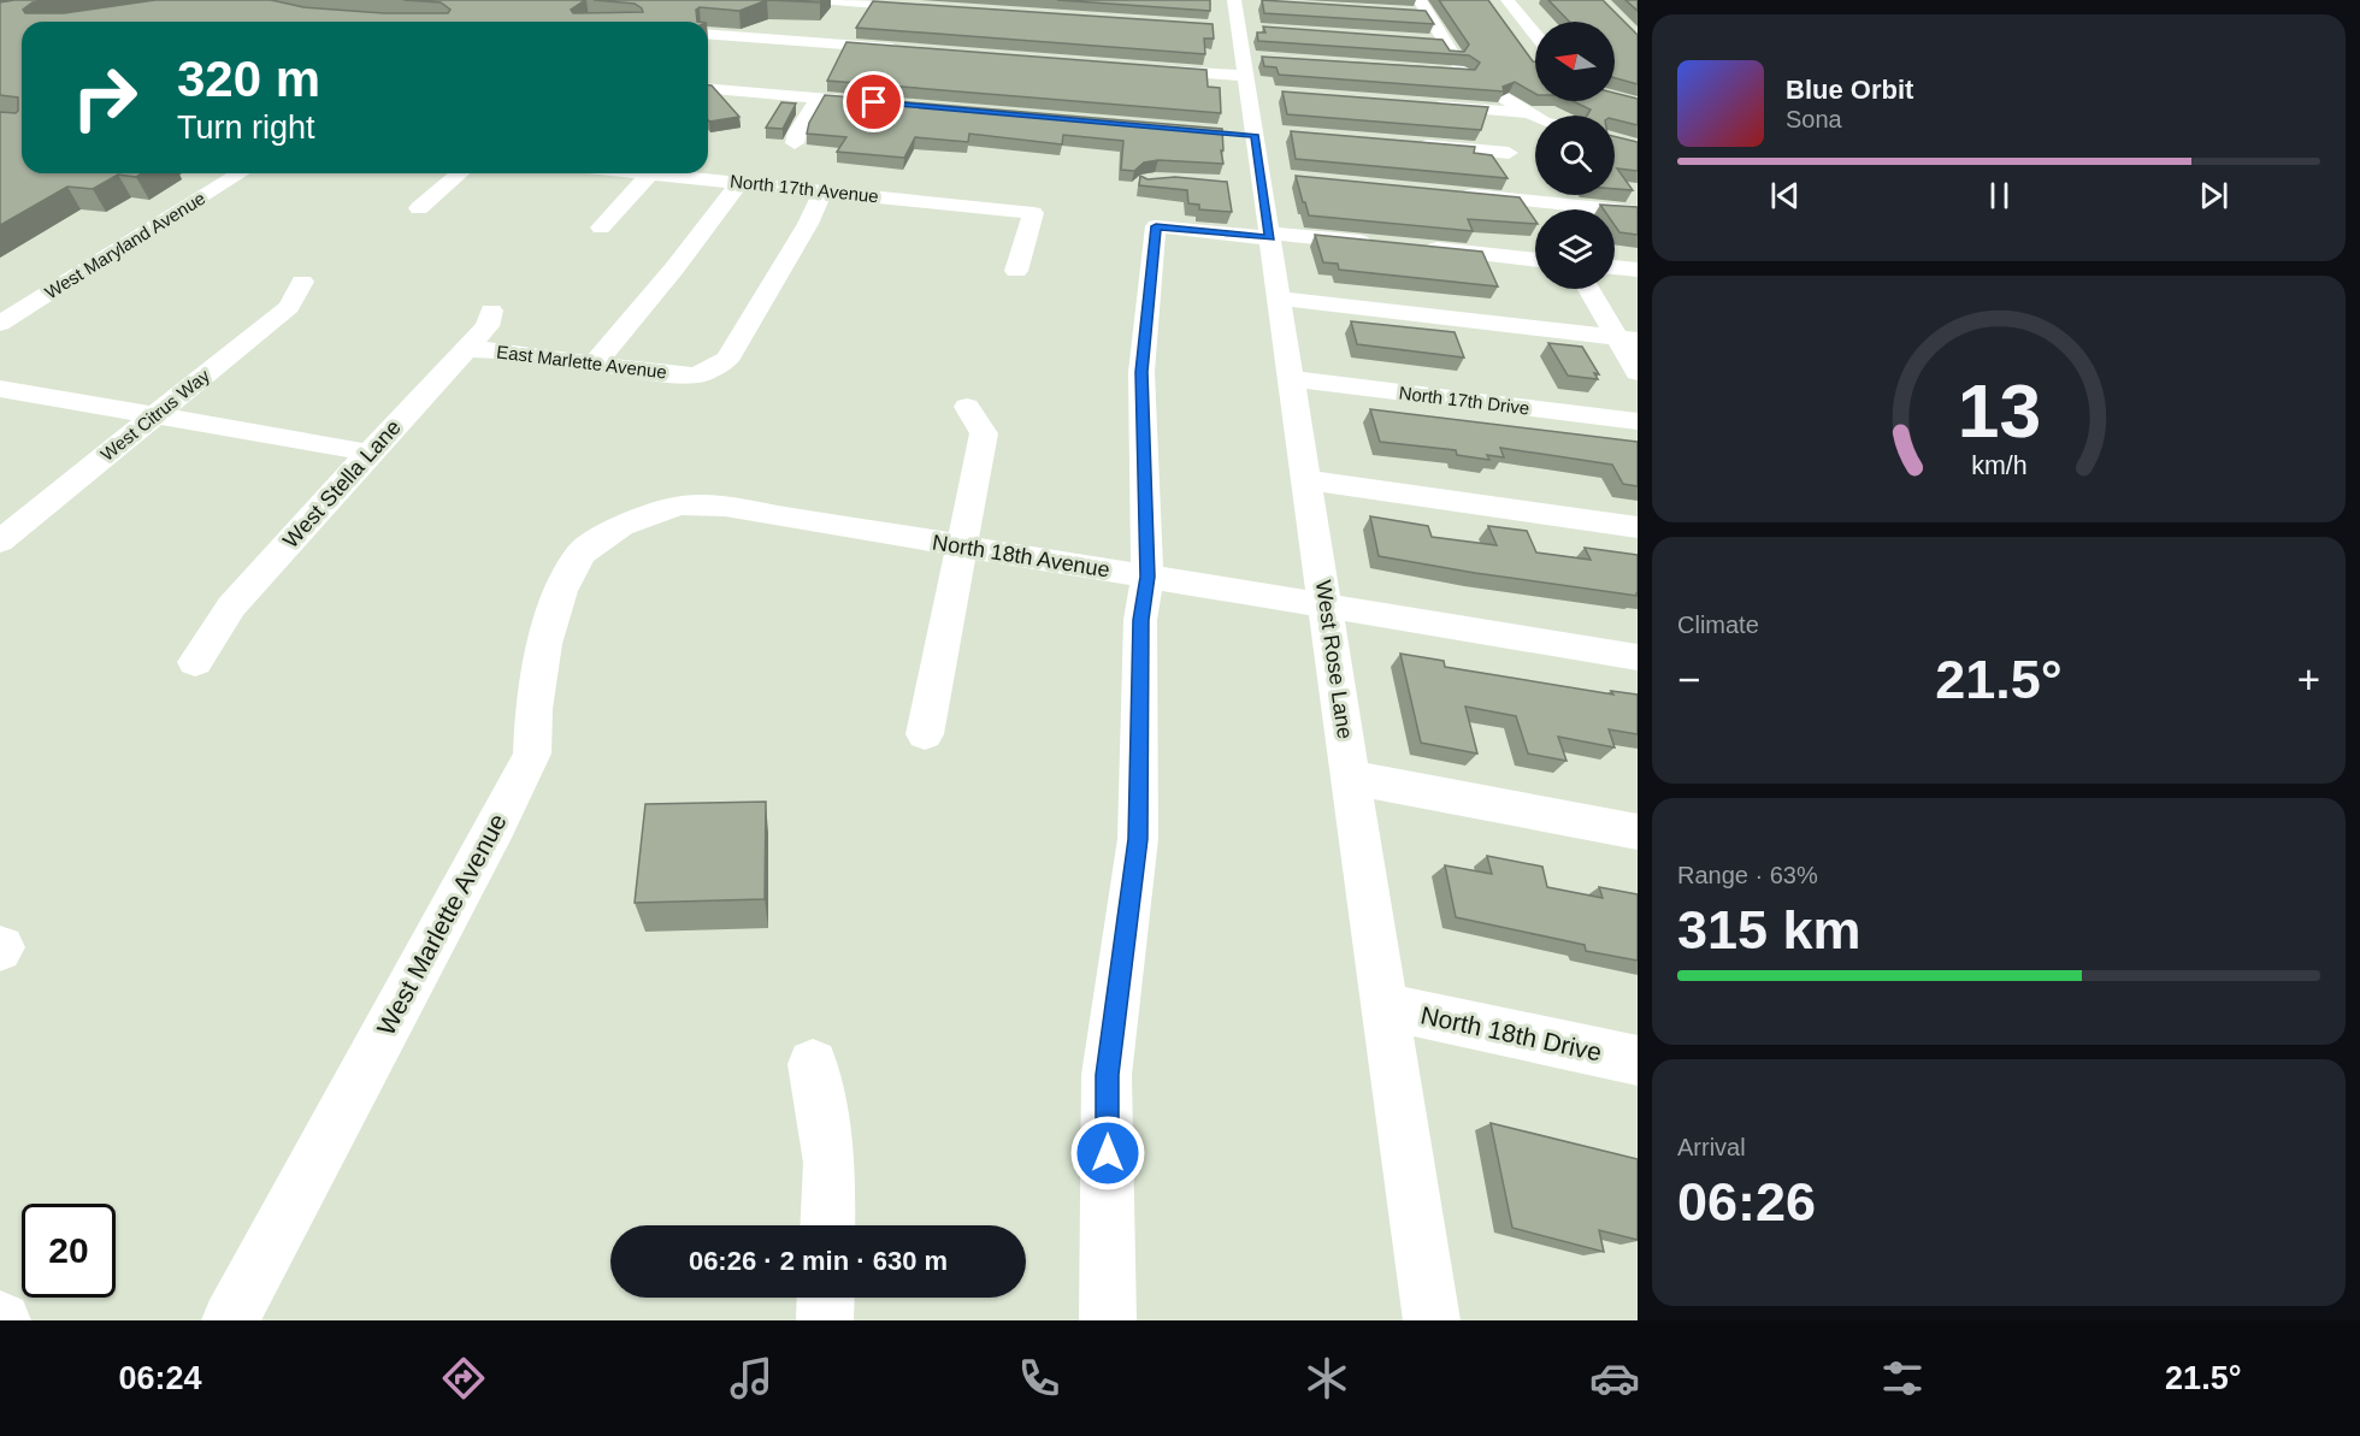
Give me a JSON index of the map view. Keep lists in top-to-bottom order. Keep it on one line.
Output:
{"streets":{"street":["North 17th Avenue","West Maryland Avenue","East Marlette Avenue","North 17th Drive","West Citrus Way","West Stella Lane","North 18th Avenue","West Rose Lane","West Marlette Avenue","North 18th Drive"]},"crossings":[["North 17th Avenue","East Marlette Avenue"],["East Marlette Avenue","West Stella Lane"],["North 17th Drive","West Rose Lane"],["North 18th Avenue","West Rose Lane"],["North 18th Avenue","West Marlette Avenue"],["West Rose Lane","North 18th Drive"]],"north":"left","page":{"turn":["320 m","Turn right"],"song":["Blue Orbit","Sona"],"tile":["Climate",["Range · 63%","315 km"],["Arrival","06:26"]],"heat":["−","21.5°","+"],"limit":"20","trip":"06:26 · 2 min · 630 m","tabs":["06:24","21.5°"],"gauge":["13","km/h"]}}
